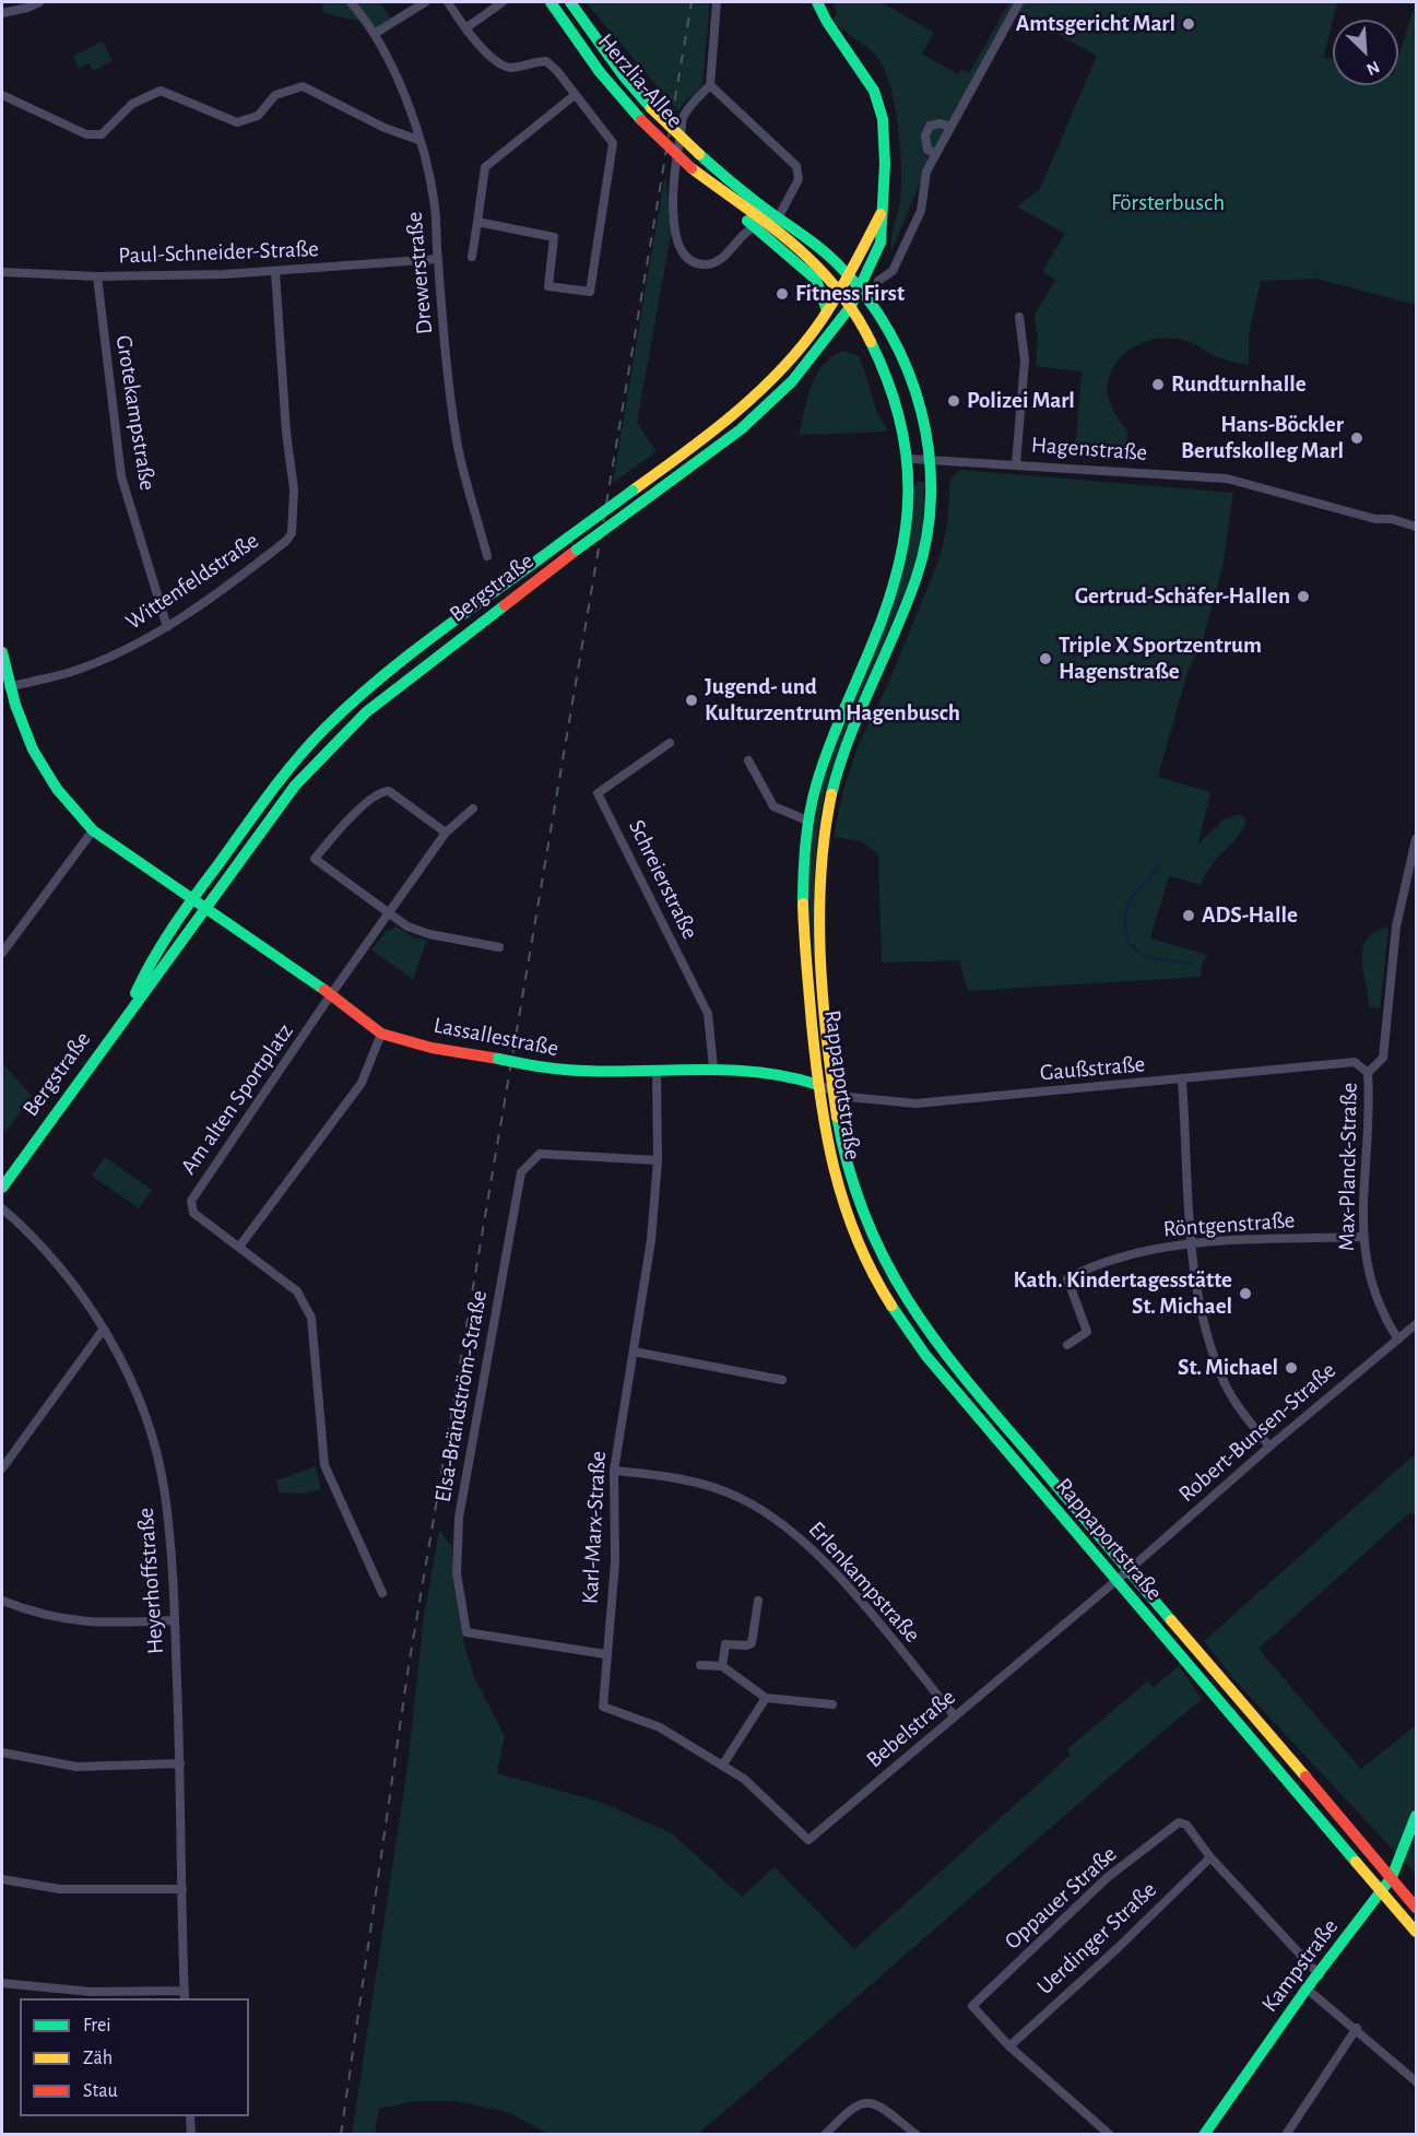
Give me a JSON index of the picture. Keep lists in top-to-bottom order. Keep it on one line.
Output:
{"streets":{"main road":["Herzlia-Allee","Bergstraße","Lassallestraße","Rappaportstraße","Kampstraße"],"street":["Paul-Schneider-Straße","Drewerstraße","Grotekampstraße","Hagenstraße","Wittenfeldstraße","Schreierstraße","Gaußstraße","Am alten Sportplatz","Max-Planck-Straße","Röntgenstraße","Elsa-Brändström-Straße","Robert-Bunsen-Straße","Karl-Marx-Straße","Heyerhoffstraße","Erlenkampstraße","Bebelstraße","Oppauer Straße","Uerdinger Straße"]},"crossings":[["Herzlia-Allee","Bergstraße"],["Herzlia-Allee","Rappaportstraße"],["Paul-Schneider-Straße","Drewerstraße"],["Paul-Schneider-Straße","Grotekampstraße"],["Paul-Schneider-Straße","Wittenfeldstraße"],["Grotekampstraße","Wittenfeldstraße"],["Hagenstraße","Rappaportstraße"],["Wittenfeldstraße","Lassallestraße"],["Bergstraße","Lassallestraße"],["Bergstraße","Rappaportstraße"],["Schreierstraße","Lassallestraße"],["Lassallestraße","Gaußstraße"],["Lassallestraße","Rappaportstraße"],["Lassallestraße","Am alten Sportplatz"],["Lassallestraße","Karl-Marx-Straße"],["Gaußstraße","Rappaportstraße"],["Gaußstraße","Max-Planck-Straße"],["Rappaportstraße","Robert-Bunsen-Straße"],["Rappaportstraße","Bebelstraße"],["Rappaportstraße","Kampstraße"],["Max-Planck-Straße","Röntgenstraße"],["Max-Planck-Straße","Robert-Bunsen-Straße"],["Elsa-Brändström-Straße","Karl-Marx-Straße"],["Robert-Bunsen-Straße","Bebelstraße"],["Karl-Marx-Straße","Erlenkampstraße"],["Karl-Marx-Straße","Bebelstraße"],["Erlenkampstraße","Bebelstraße"],["Oppauer Straße","Uerdinger Straße"]],"parks":["Försterbusch"],"places":["Amtsgericht Marl","Fitness First","Rundturnhalle","Polizei Marl","Hans-Böckler Berufskolleg Marl","Gertrud-Schäfer-Hallen","Triple X Sportzentrum Hagenstraße","Jugend- und Kulturzentrum Hagenbusch","ADS-Halle","Kath. Kindertagesstätte St. Michael","St. Michael"],"legend":["Frei","Zäh","Stau"],"north":"bottom right"}
